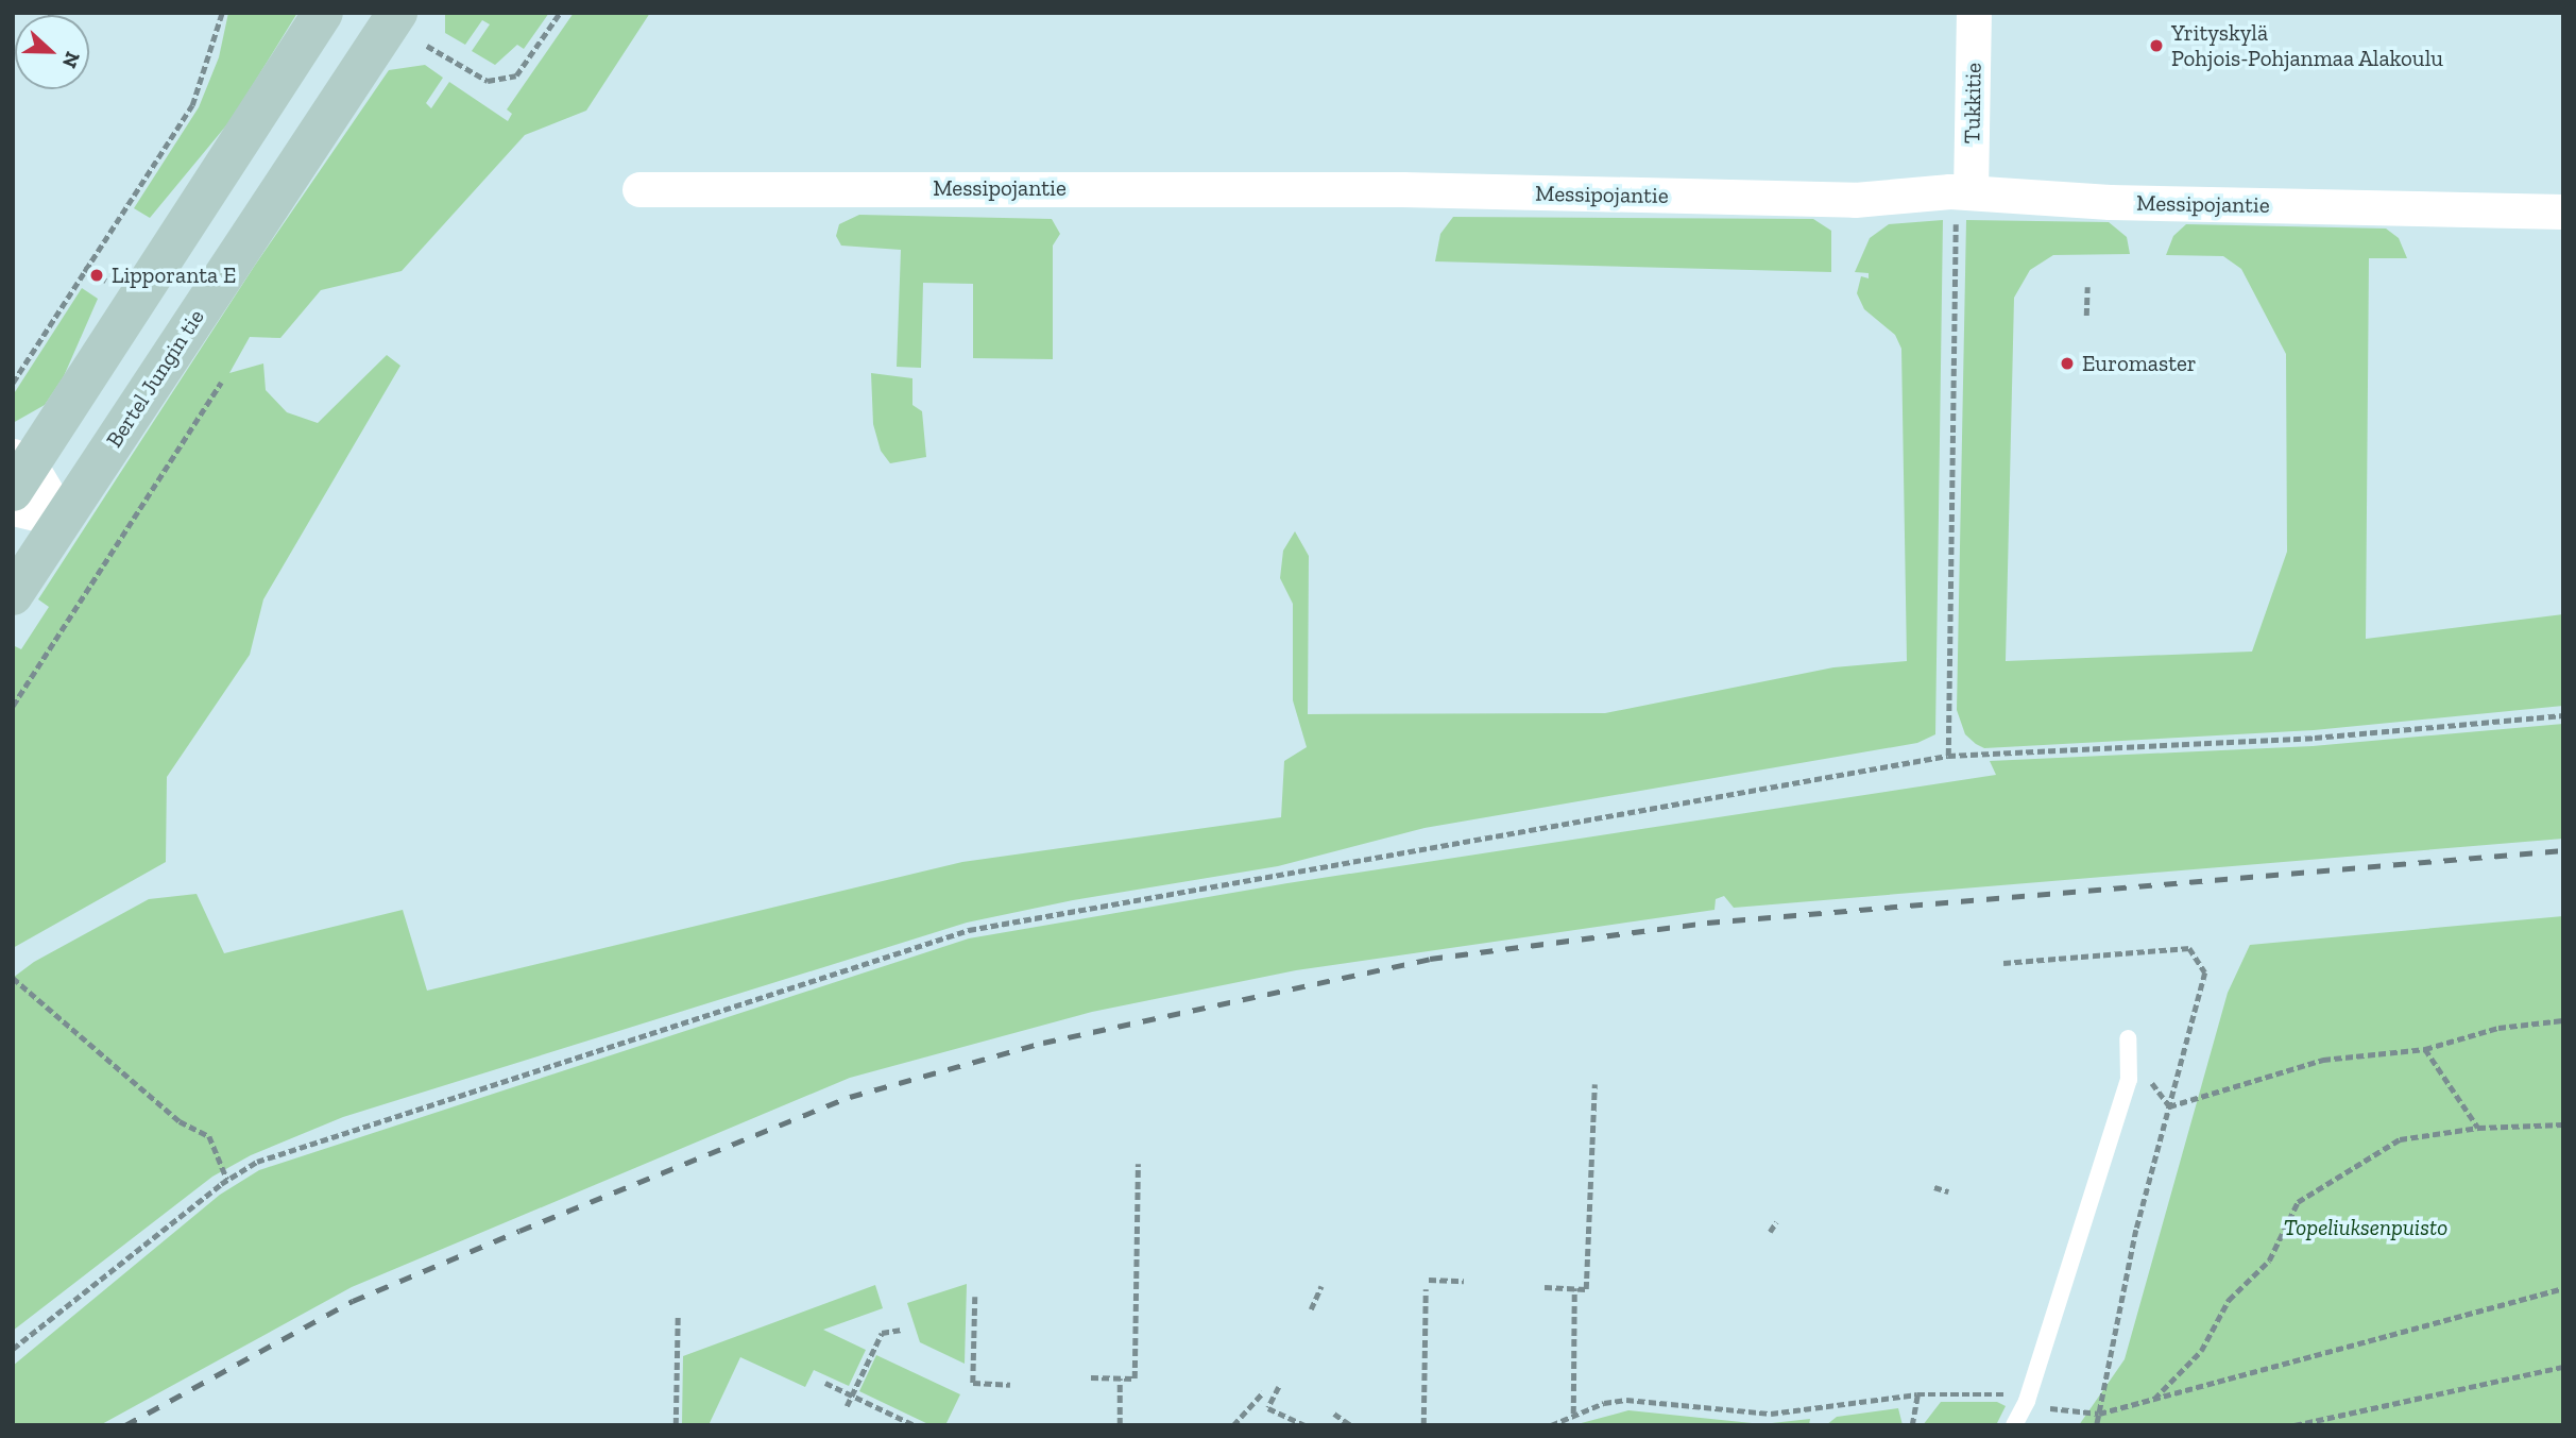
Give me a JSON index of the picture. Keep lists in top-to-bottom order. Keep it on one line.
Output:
{"streets":{"main road":["Bertel Jungin tie"],"street":["Tukkitie","Messipojantie"]},"crossings":[["Tukkitie","Messipojantie"]],"parks":["Topeliuksenpuisto"],"places":["Yrityskylä Pohjois-Pohjanmaa Alakoulu","Lipporanta E","Euromaster"],"north":"right"}
